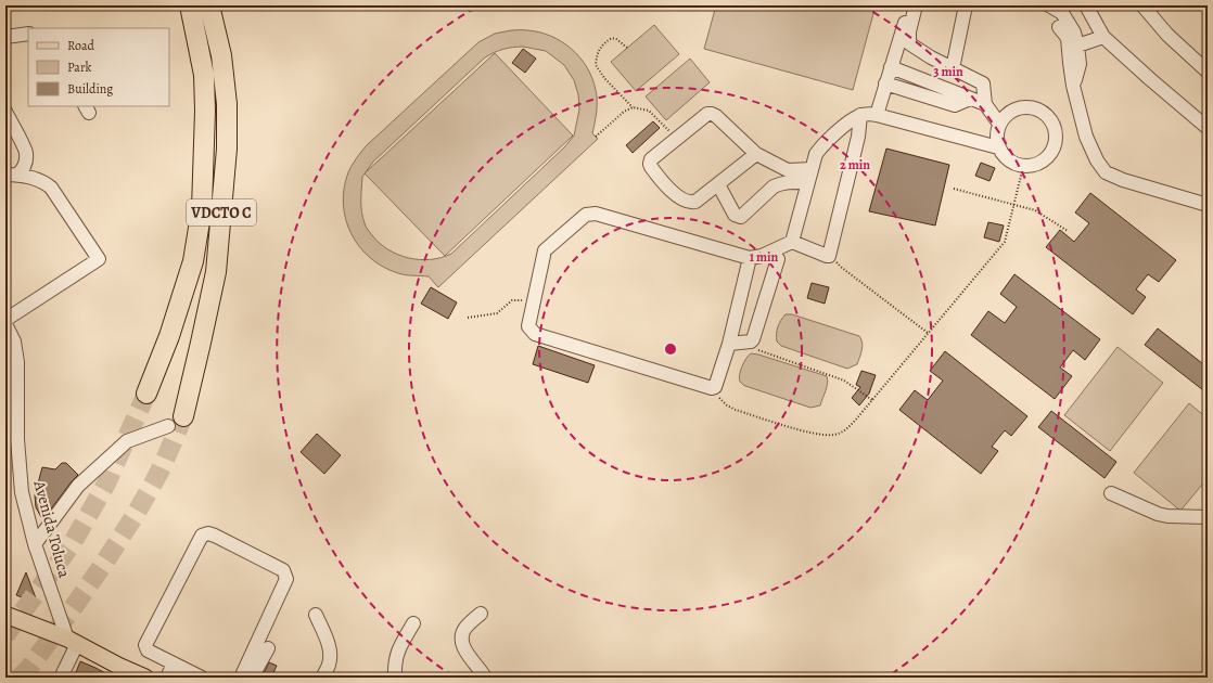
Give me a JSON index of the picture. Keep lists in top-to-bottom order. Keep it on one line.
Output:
{"streets":{"highway":["VDCTO C"],"street":["Avenida Toluca"]},"legend":["Road","Park","Building"],"rings":["3 min","2 min","1 min"]}
